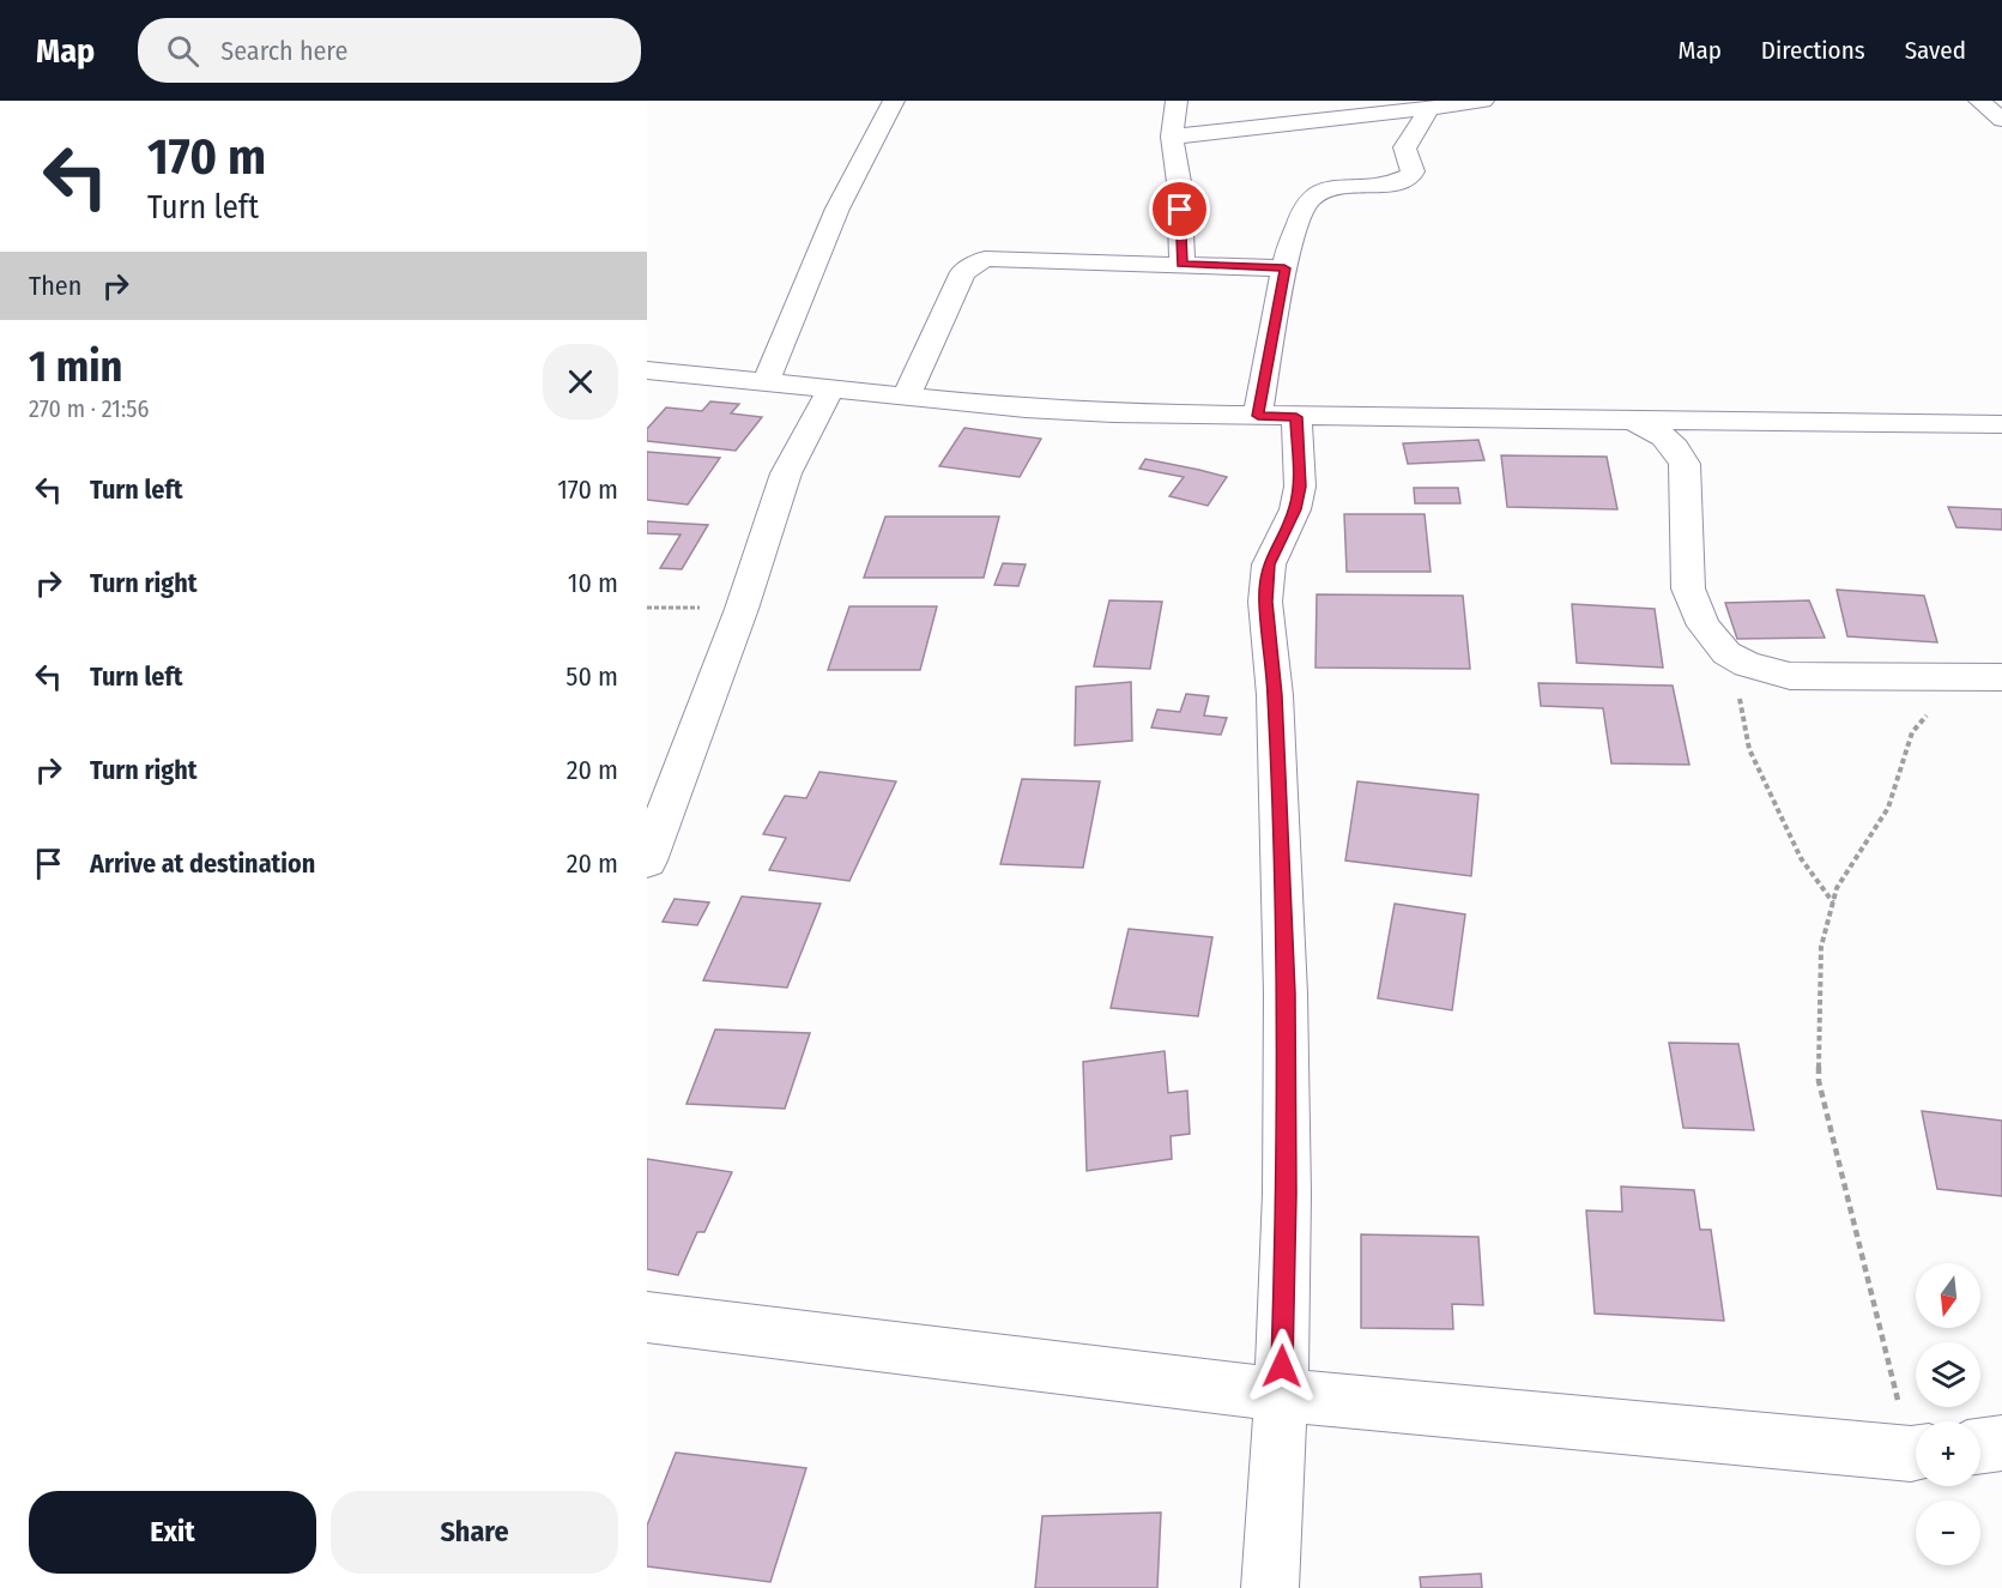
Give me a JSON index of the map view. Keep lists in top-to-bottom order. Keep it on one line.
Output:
{"north":"bottom","page":{"header":"Map","search":"Search here","nav":["Map","Directions","Saved"],"turn":["170 m","Turn left"],"then":"Then","heading":["1 min","270 m · 21:56"],"list":[{"name":"Turn left","value":"170 m"},{"name":"Turn right","value":"10 m"},{"name":"Turn left","value":"50 m"},{"name":"Turn right","value":"20 m"},{"name":"Arrive at destination","value":"20 m"}],"map_buttons":["+","−"],"buttons":["Exit","Share"]}}
